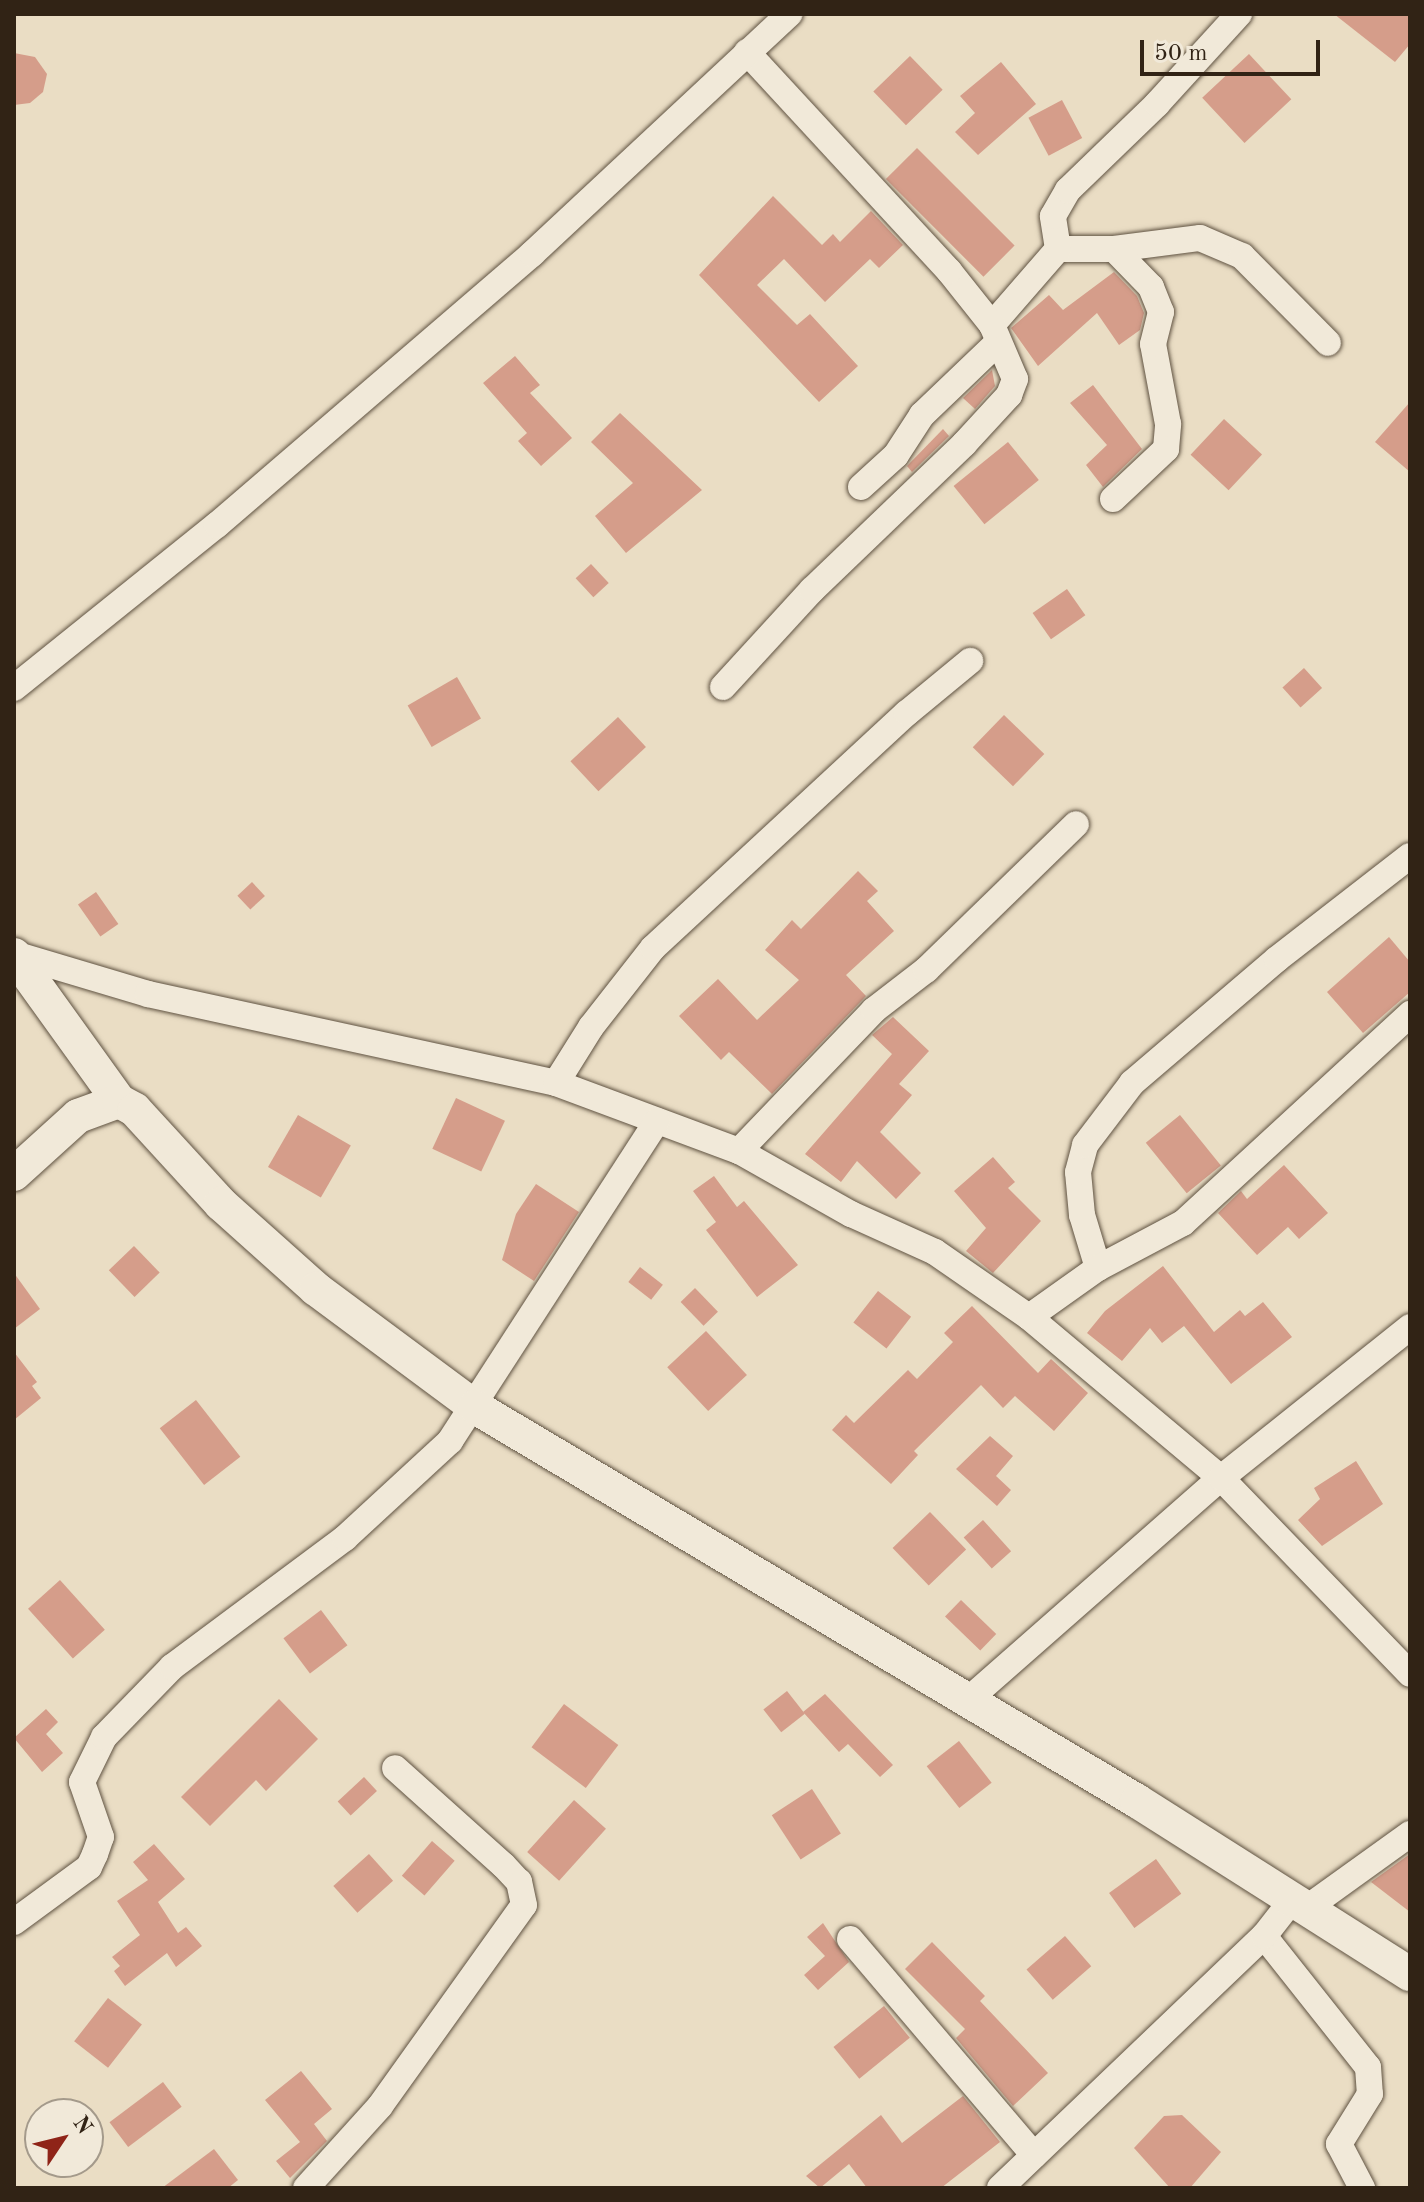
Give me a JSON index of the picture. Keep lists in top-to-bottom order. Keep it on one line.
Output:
{"scale_bar":"50 m","north":"top right"}
